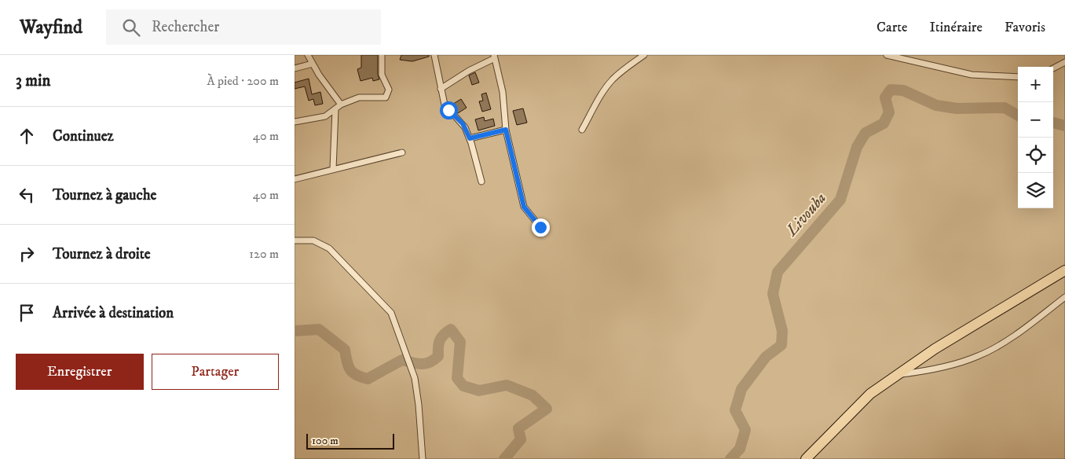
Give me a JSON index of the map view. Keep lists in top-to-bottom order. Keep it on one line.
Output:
{"water":["Livouba"],"scale_bar":"100 m","page":{"header":"Wayfind","search":"Rechercher","nav":["Carte","Itinéraire","Favoris"],"heading":["3 min","À pied · 200 m"],"map_buttons":["+","−"],"list":[["Continuez","40 m"],["Tournez à gauche","40 m"],["Tournez à droite","120 m"],"Arrivée à destination"],"buttons":["Enregistrer","Partager"],"scale":"100 m"}}
